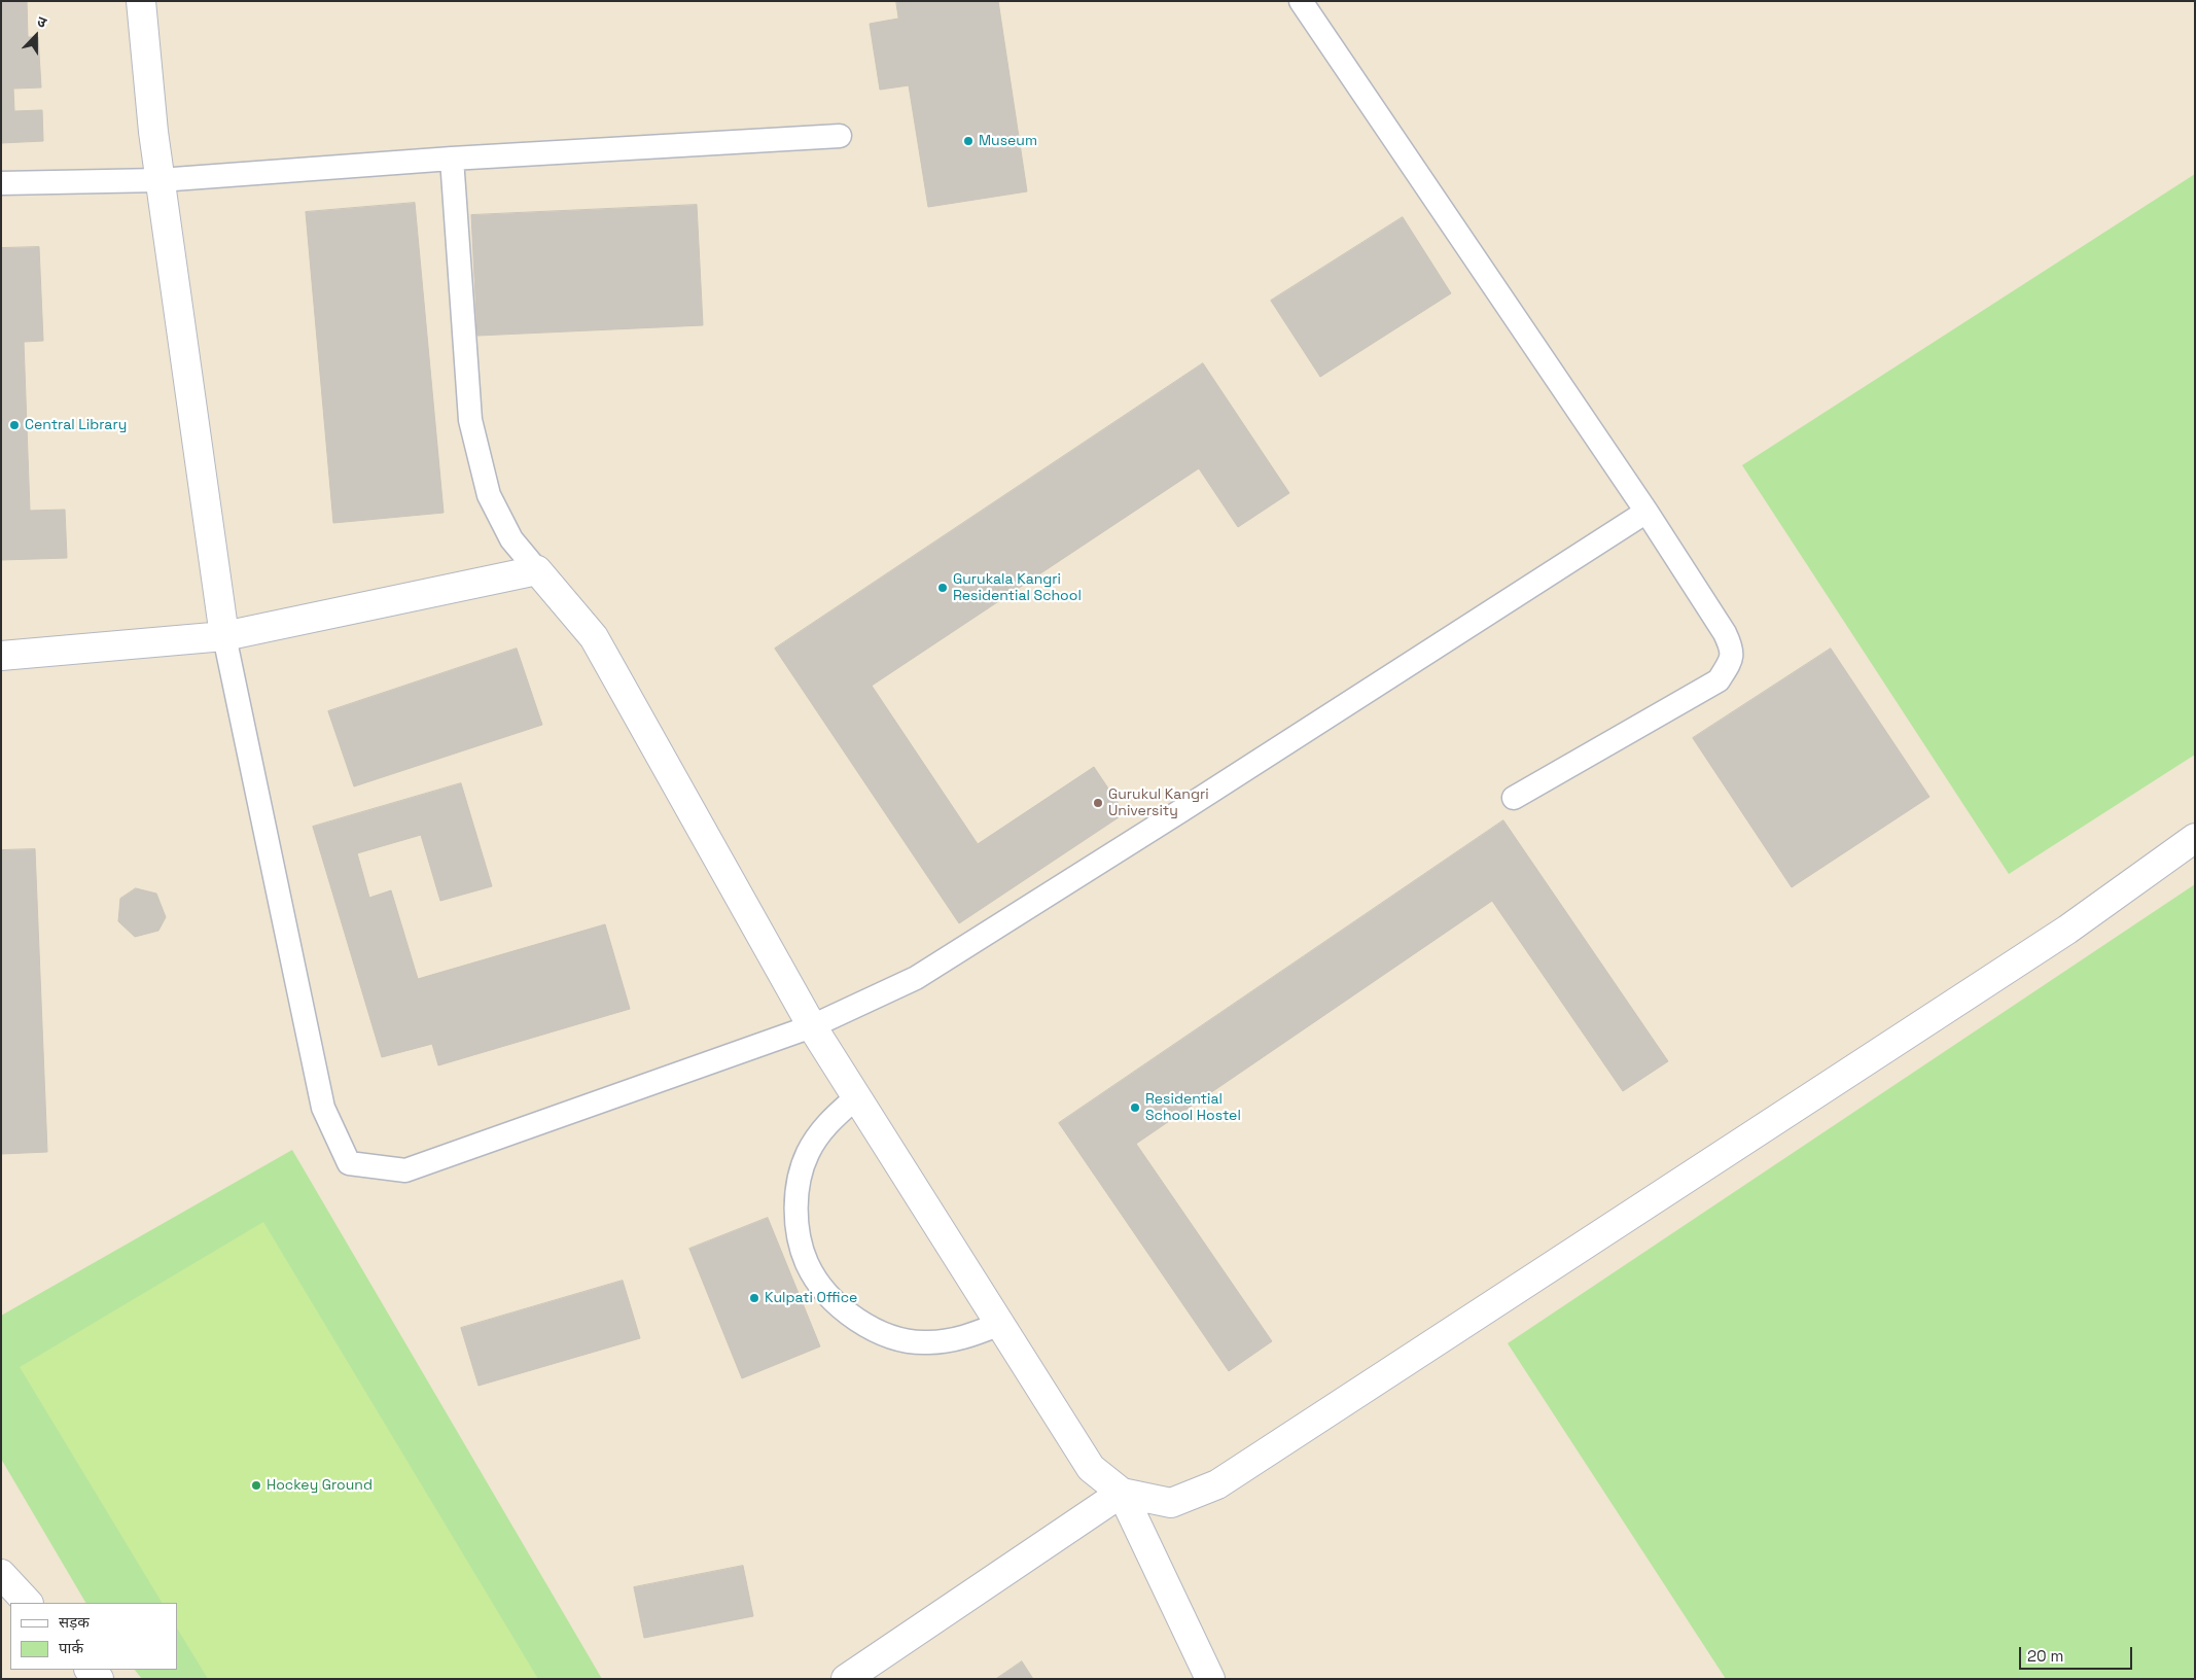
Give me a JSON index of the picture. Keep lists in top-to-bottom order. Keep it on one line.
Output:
{"places":["Museum","Central Library","Gurukala Kangri Residential School","Gurukul Kangri University","Residential School Hostel","Kulpati Office","Hockey Ground"],"legend":["सड़क","पार्क"],"scale_bar":"20 m","north":"top"}
